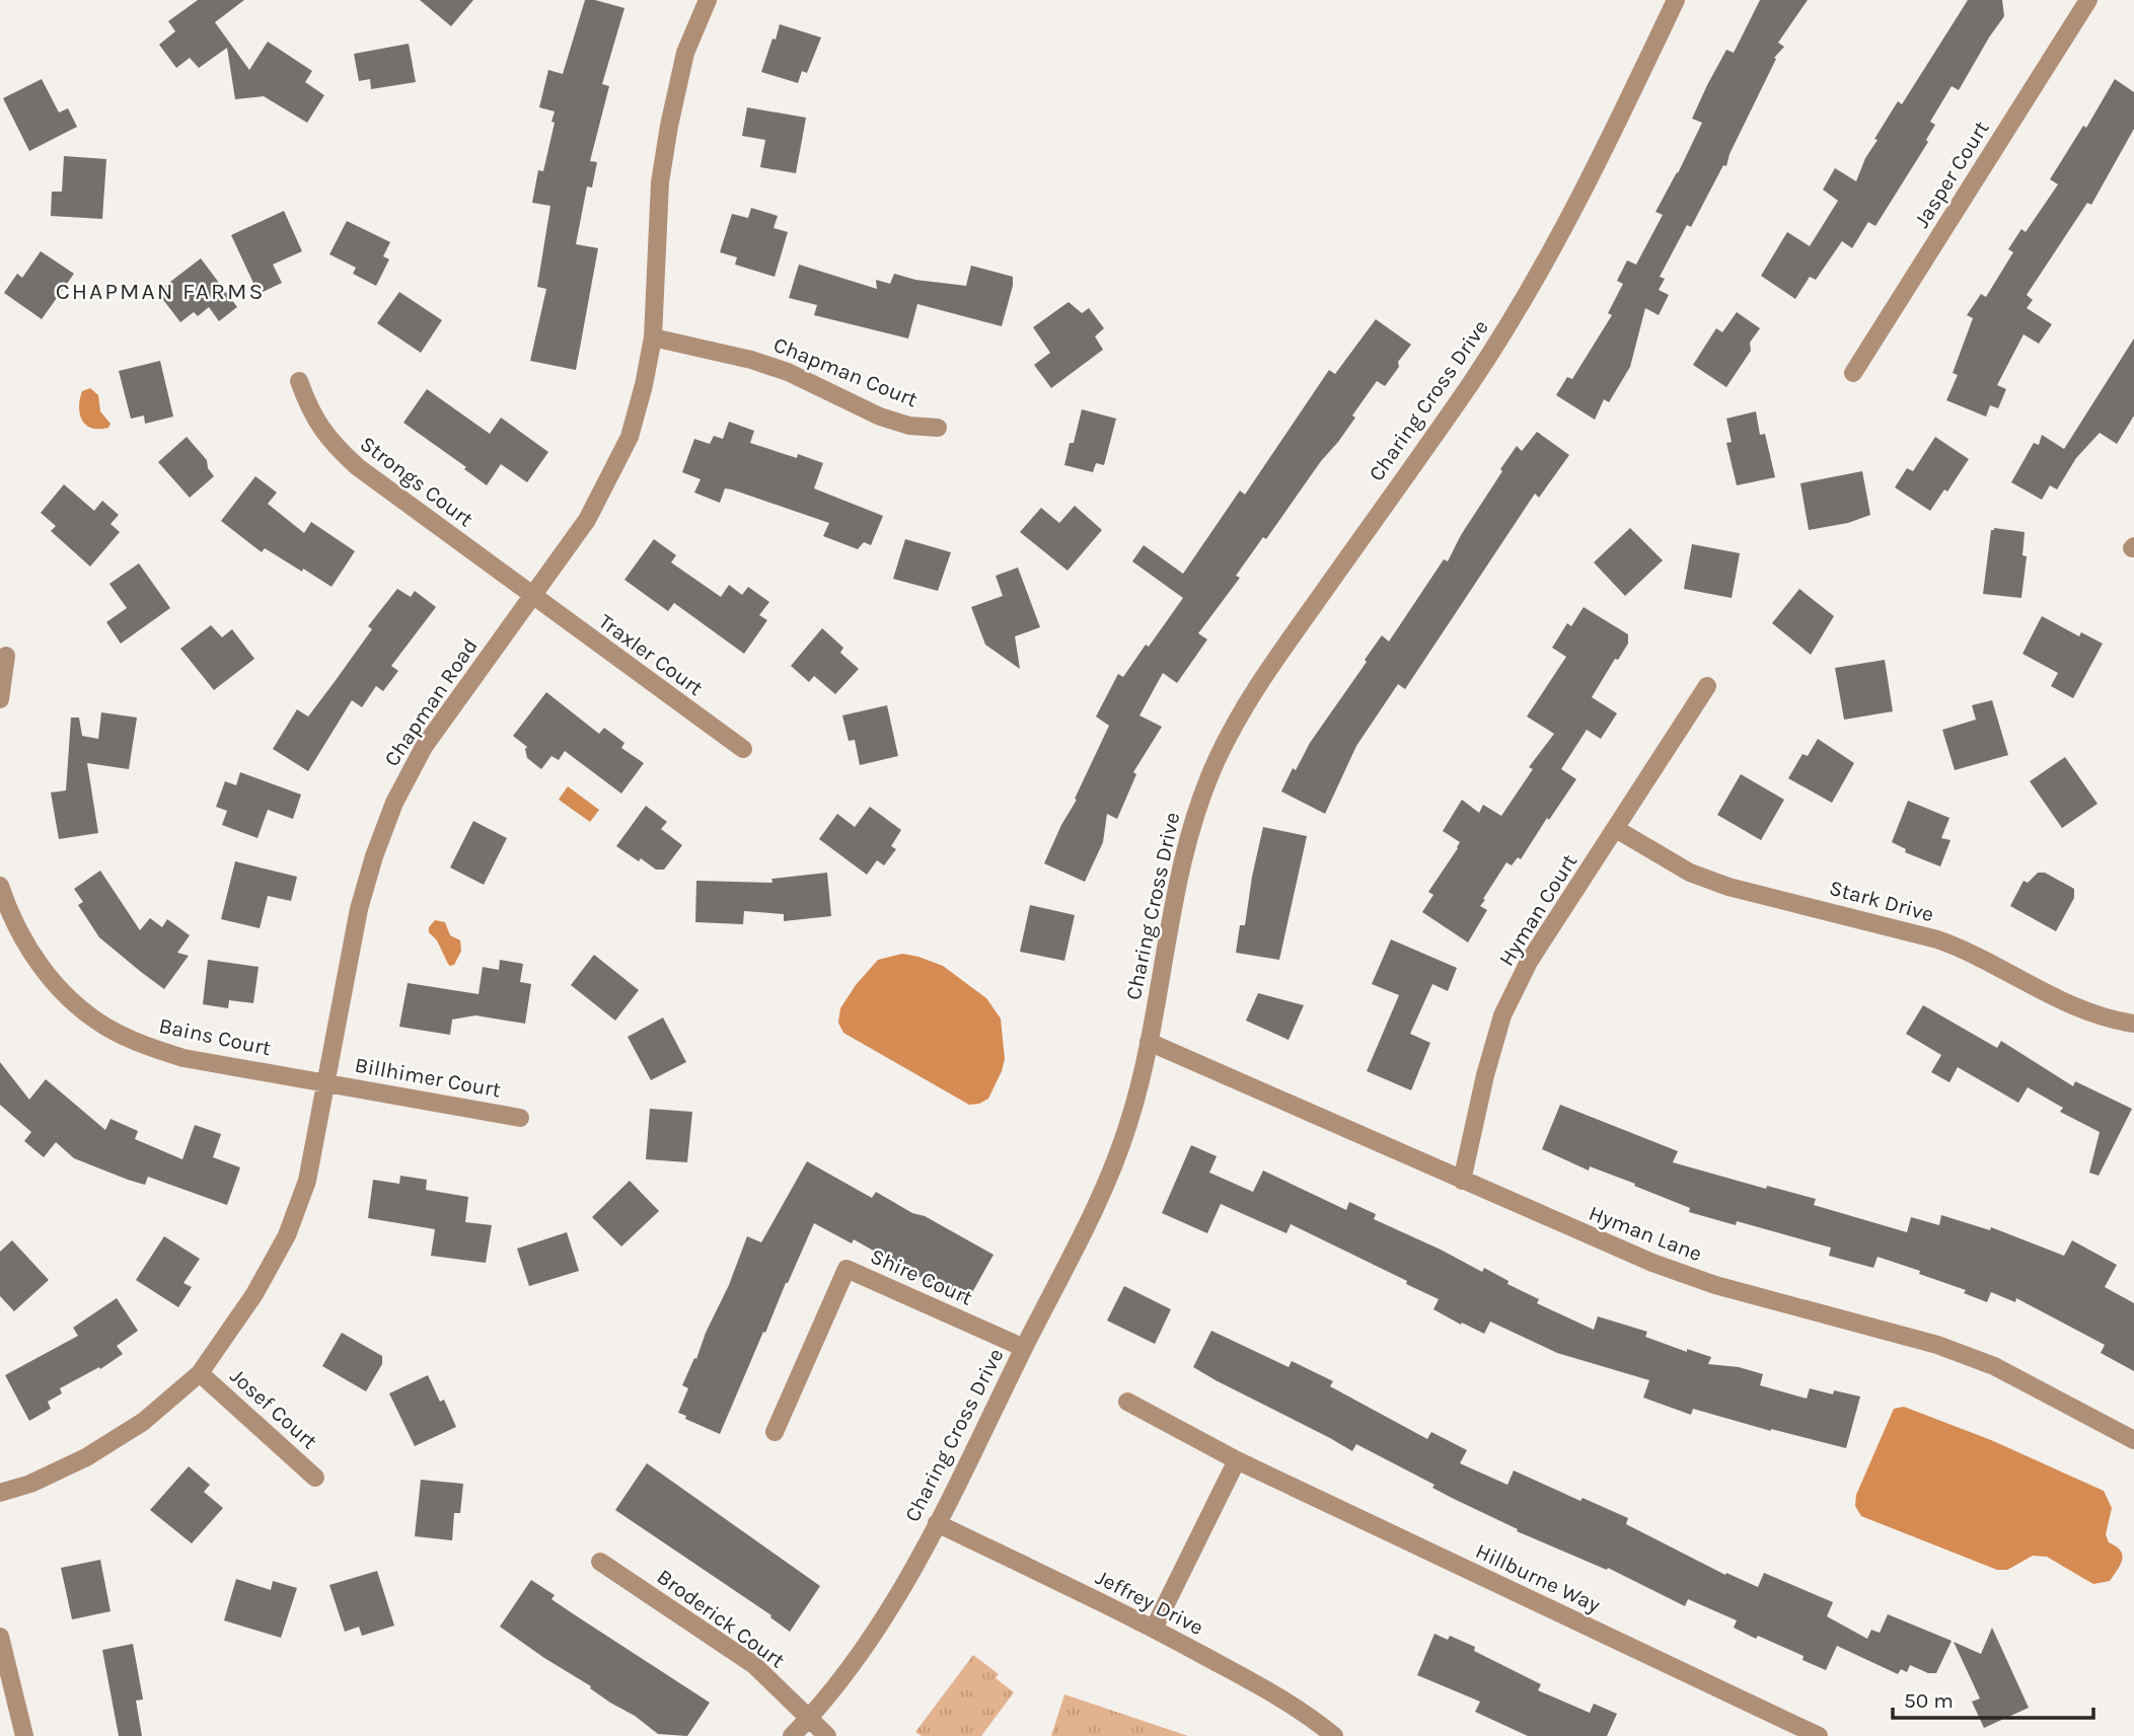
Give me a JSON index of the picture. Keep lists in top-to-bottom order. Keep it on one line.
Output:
{"streets":{"street":["Jasper Court","Chapman Court","Charing Cross Drive","Strongs Court","Traxler Court","Chapman Road","Stark Drive","Hyman Court","Bains Court","Billhimer Court","Hyman Lane","Shire Court","Josef Court","Hillburne Way","Jeffrey Drive","Broderick Court"]},"crossings":[["Chapman Court","Chapman Road"],["Charing Cross Drive","Hyman Lane"],["Charing Cross Drive","Shire Court"],["Charing Cross Drive","Jeffrey Drive"],["Charing Cross Drive","Broderick Court"],["Strongs Court","Traxler Court"],["Strongs Court","Chapman Road"],["Traxler Court","Chapman Road"],["Chapman Road","Bains Court"],["Chapman Road","Billhimer Court"],["Chapman Road","Josef Court"],["Stark Drive","Hyman Court"],["Hyman Court","Hyman Lane"],["Bains Court","Billhimer Court"]],"districts":["CHAPMAN FARMS"],"scale_bar":"50 m"}
